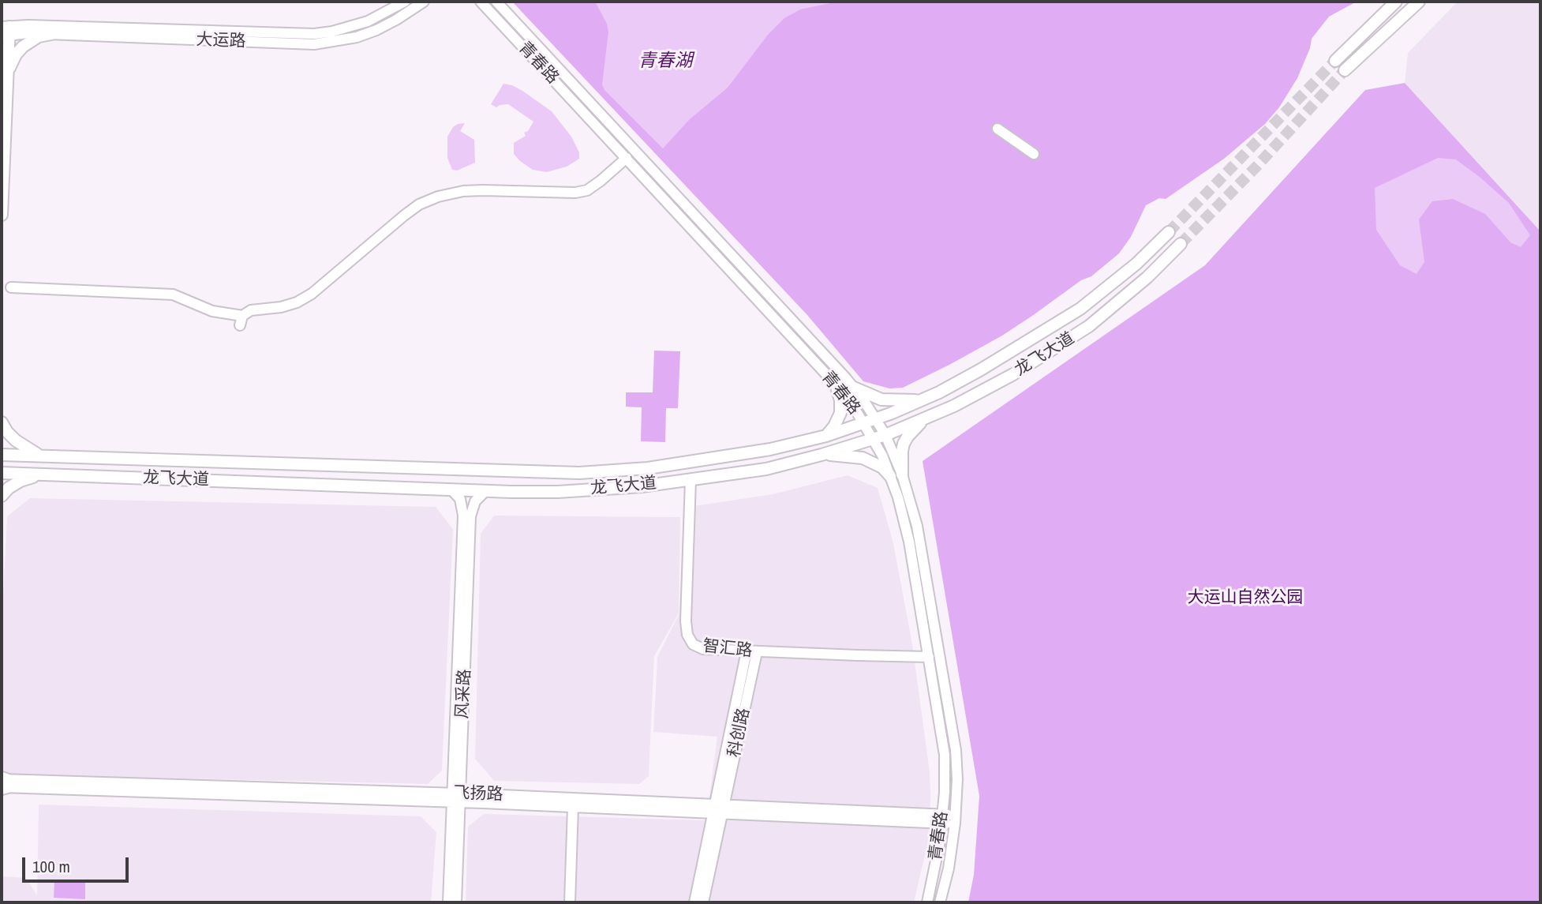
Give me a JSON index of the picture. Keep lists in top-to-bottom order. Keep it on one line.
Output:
{"streets":{"main road":["龙飞大道"],"street":["大运路","青春路","智汇路","风采路","科创路","飞扬路"]},"crossings":[["青春路","龙飞大道"],["青春路","智汇路"],["青春路","飞扬路"],["龙飞大道","智汇路"],["龙飞大道","风采路"],["智汇路","科创路"],["风采路","飞扬路"],["科创路","飞扬路"]],"water":["青春湖"],"parks":["大运山自然公园"],"scale_bar":"100 m"}
